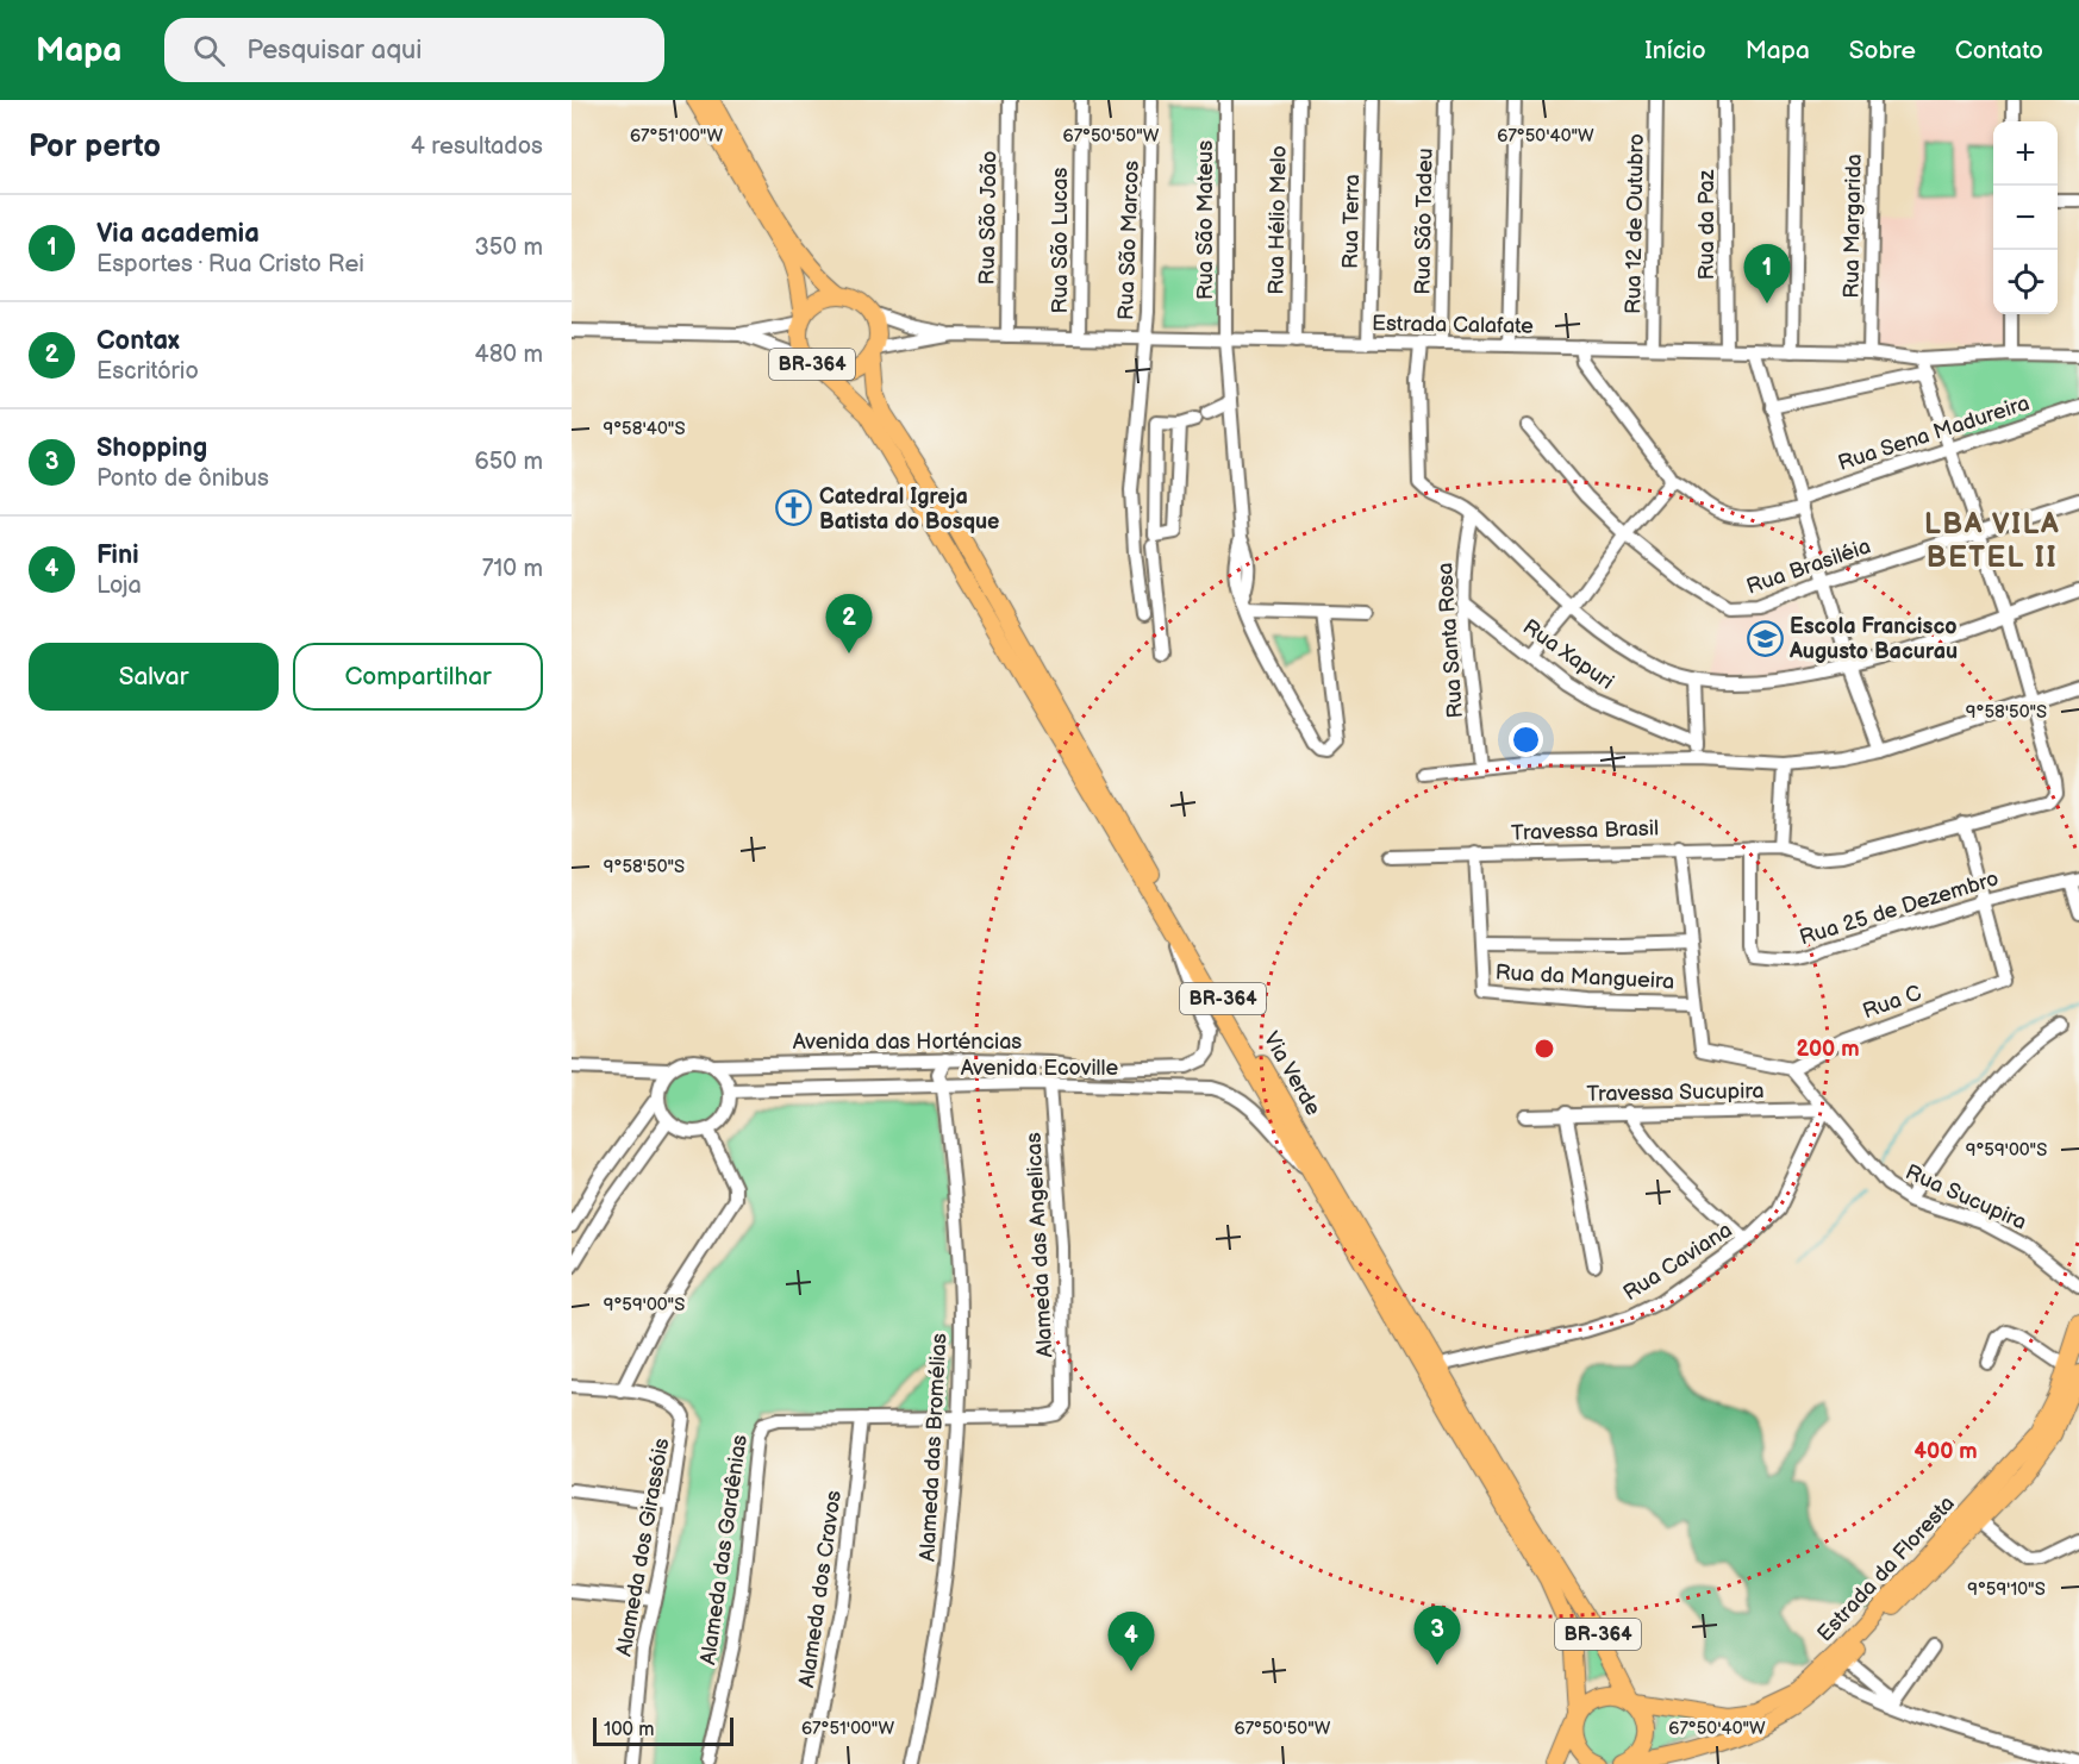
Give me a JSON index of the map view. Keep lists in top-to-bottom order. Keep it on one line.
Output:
{"streets":{"main road":["BR-364","Via Verde","Estrada da Floresta"],"street":["Rua São João","Rua São Mateus","Rua Hélio Melo","Rua Terra","Rua São Tadeu","Rua 12 de Outubro","Rua da Paz","Rua Margarida","Rua São Lucas","Rua São Marcos","Estrada Calafate","Rua Sena Madureira","Rua Brasiléia","Rua Santa Rosa","Rua Xapuri","Travessa Brasil","Rua 25 de Dezembro","Rua da Mangueira","Rua C","Avenida das Horténcias","Avenida Ecoville","Travessa Sucupira","Rua Sucupira","Alameda das Angelicas","Rua Caviana","Alameda das Bromélias","Alameda dos Girassóis","Alameda das Gardênias","Alameda dos Cravos"]},"crossings":[["Rua São João","Estrada Calafate"],["Rua São Mateus","Estrada Calafate"],["Rua Hélio Melo","Estrada Calafate"],["Rua Terra","Estrada Calafate"],["Rua São Tadeu","Estrada Calafate"],["Rua 12 de Outubro","Estrada Calafate"],["Rua da Paz","Estrada Calafate"],["Rua Margarida","Estrada Calafate"],["Rua São Lucas","Estrada Calafate"],["Rua São Marcos","Estrada Calafate"],["Estrada Calafate","BR-364"],["Estrada Calafate","Rua Sena Madureira"],["Estrada Calafate","Via Verde"],["BR-364","Via Verde"],["BR-364","Estrada da Floresta"],["Rua Santa Rosa","Rua Xapuri"],["Travessa Brasil","Rua 25 de Dezembro"],["Travessa Brasil","Rua da Mangueira"],["Rua 25 de Dezembro","Rua C"],["Rua C","Rua Sucupira"],["Avenida das Horténcias","Avenida Ecoville"],["Avenida das Horténcias","Via Verde"],["Avenida das Horténcias","Alameda das Bromélias"],["Avenida Ecoville","Via Verde"],["Avenida Ecoville","Alameda das Angelicas"],["Avenida Ecoville","Alameda das Bromélias"],["Via Verde","Rua Caviana"],["Via Verde","Estrada da Floresta"],["Travessa Sucupira","Rua Sucupira"],["Travessa Sucupira","Rua Caviana"],["Rua Sucupira","Rua Caviana"],["Alameda das Angelicas","Alameda das Bromélias"],["Alameda das Gardênias","Alameda dos Cravos"]],"districts":["LBA VILA BETEL II"],"places":{"church":["Catedral Igreja Batista do Bosque"],"school or university":["Escola Francisco Augusto Bacurau"]},"scale_bar":"100 m","page":{"header":"Mapa","search":"Pesquisar aqui","nav":["Início","Mapa","Sobre","Contato"],"heading":["Por perto","4 resultados"],"map_buttons":["+","−"],"list":[{"mark":"1","name":"Via academia","note":"Esportes · Rua Cristo Rei","value":"350 m"},{"mark":"2","name":"Contax","note":"Escritório","value":"480 m"},{"mark":"3","name":"Shopping","note":"Ponto de ônibus","value":"650 m"},{"mark":"4","name":"Fini","note":"Loja","value":"710 m"}],"pins":["1","2","3","4"],"buttons":["Salvar","Compartilhar"],"scale":"100 m"},"coordinates":["67°51'00\"W","67°50'50\"W","67°50'40\"W","9°58'40\"S","9°58'50\"S","9°59'00\"S","9°59'10\"S"],"rings":["200 m","400 m"]}
